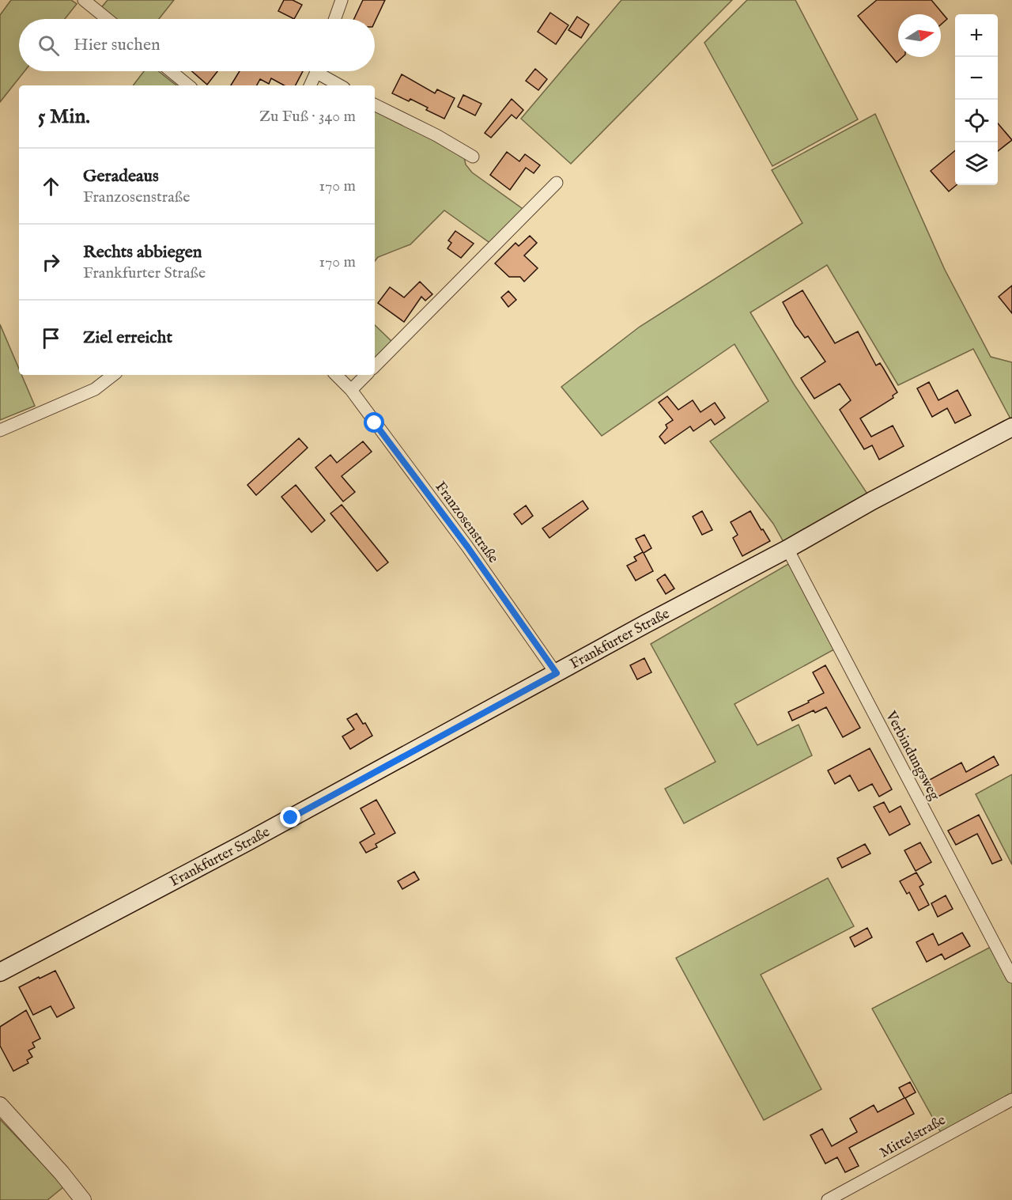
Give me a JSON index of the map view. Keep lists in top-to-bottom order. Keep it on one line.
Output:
{"streets":{"main road":["Frankfurter Straße"],"street":["Franzosenstraße","Verbindungsweg","Mittelstraße"]},"crossings":[["Franzosenstraße","Frankfurter Straße"],["Frankfurter Straße","Verbindungsweg"]],"north":"right","page":{"map_buttons":["+","−"],"search":"Hier suchen","heading":["5 Min.","Zu Fuß · 340 m"],"list":[["Geradeaus","Franzosenstraße","170 m"],["Rechts abbiegen","Frankfurter Straße","170 m"],"Ziel erreicht"]}}
